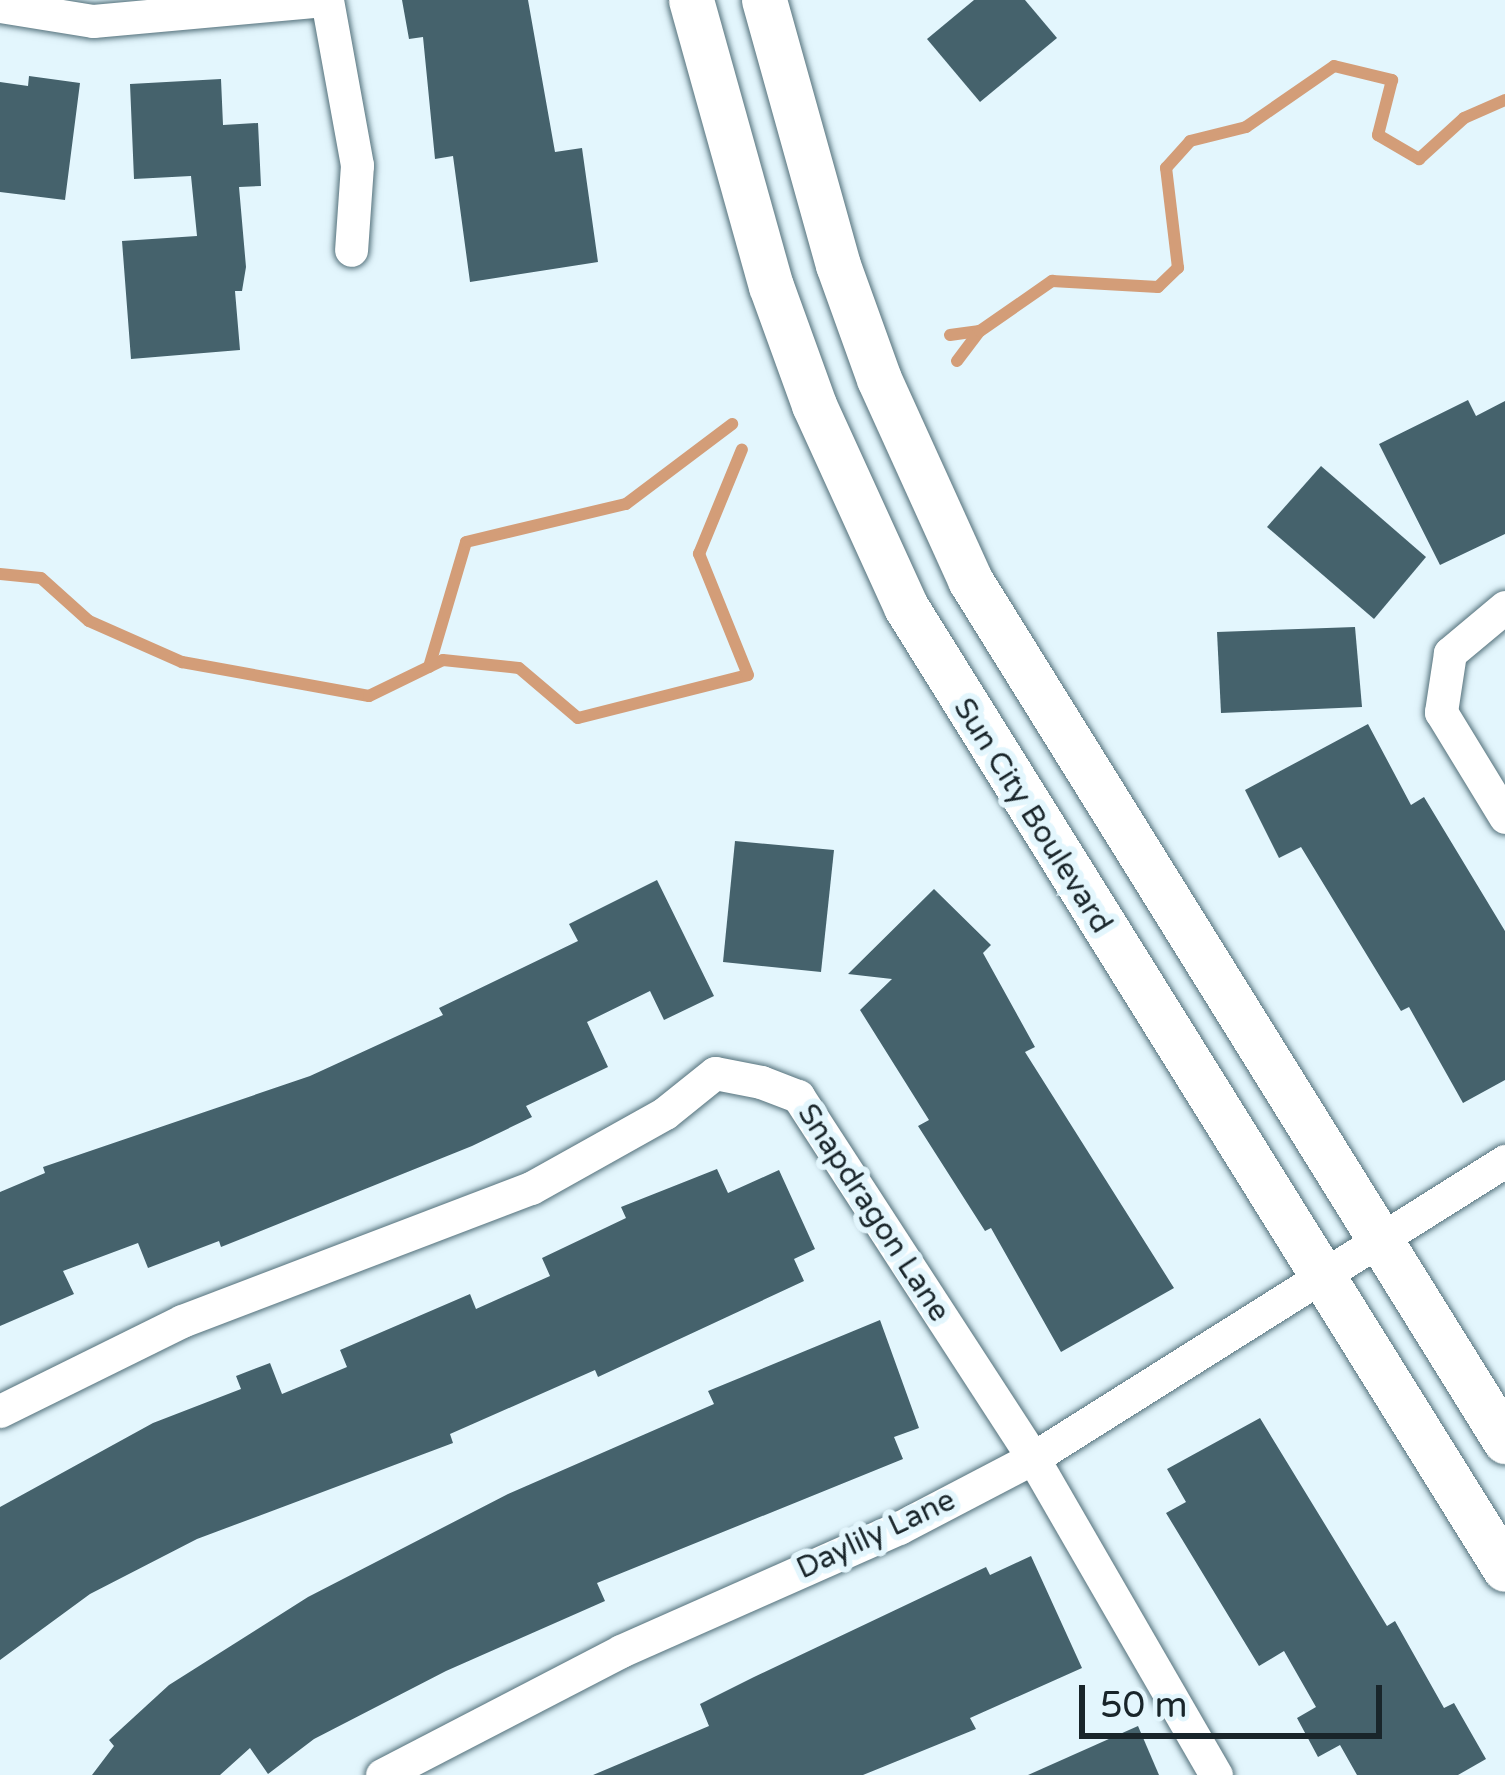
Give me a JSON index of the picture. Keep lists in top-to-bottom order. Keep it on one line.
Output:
{"streets":{"street":["Sun City Boulevard","Snapdragon Lane","Daylily Lane"]},"crossings":[["Sun City Boulevard","Daylily Lane"],["Snapdragon Lane","Daylily Lane"]],"scale_bar":"50 m"}
